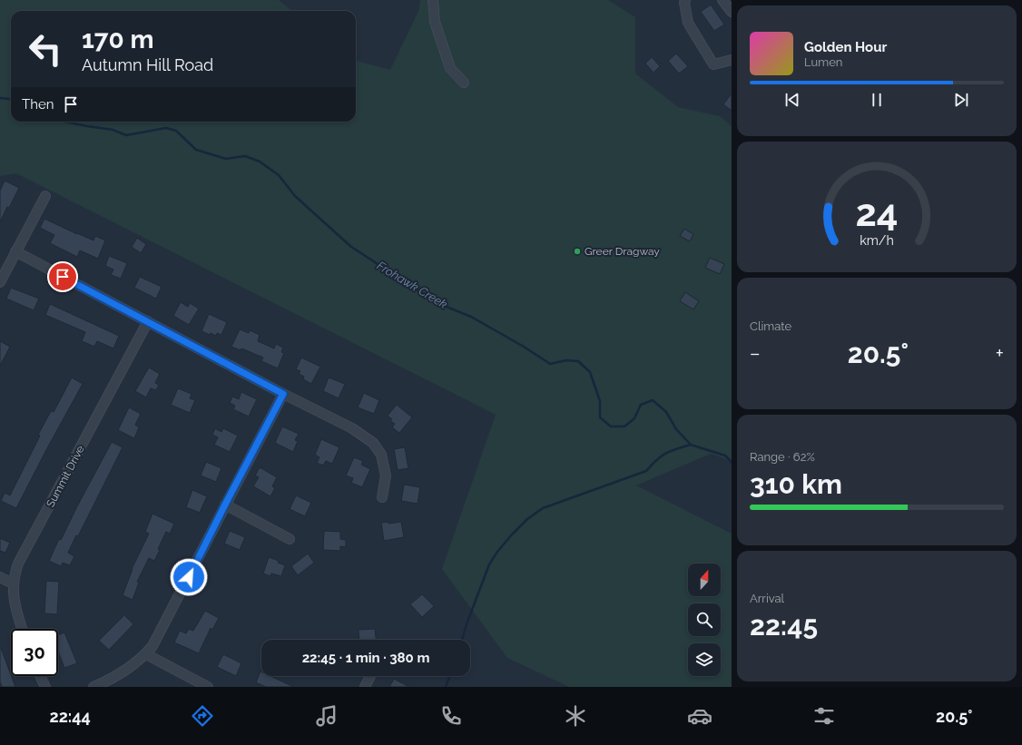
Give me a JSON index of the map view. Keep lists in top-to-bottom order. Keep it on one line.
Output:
{"streets":{"street":["Summit Drive"]},"water":["Frohawk Creek"],"places":["Greer Dragway"],"north":"top","page":{"turn":["170 m","Autumn Hill Road"],"song":["Golden Hour","Lumen"],"then":"Then","tile":["Climate",["Range · 62%","310 km"],["Arrival","22:45"]],"heat":["−","20.5°","+"],"limit":"30","trip":"22:45 · 1 min · 380 m","tabs":["22:44","20.5°"],"gauge":["24","km/h"]}}
